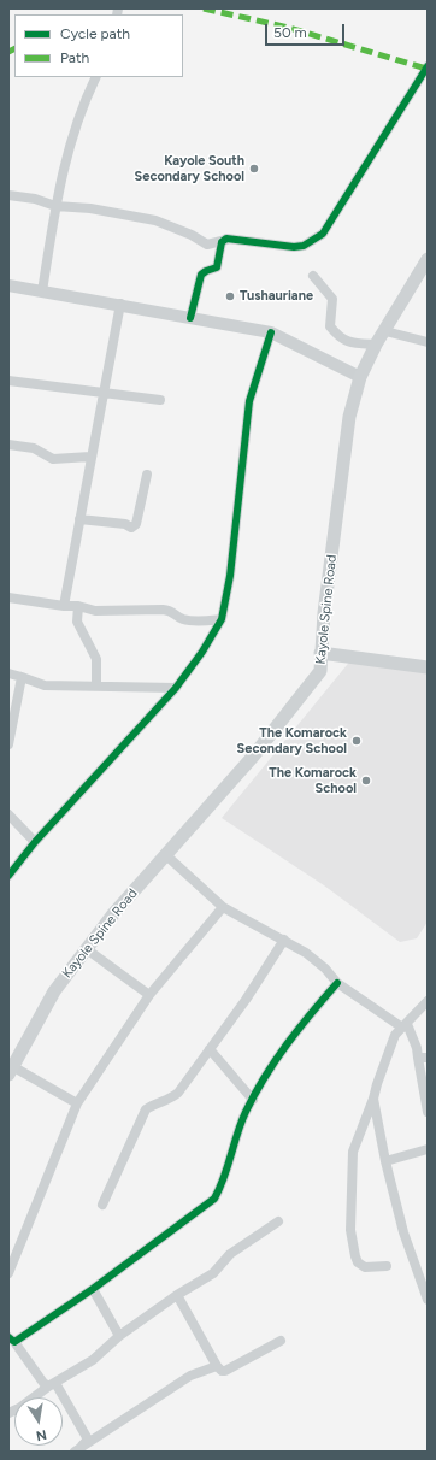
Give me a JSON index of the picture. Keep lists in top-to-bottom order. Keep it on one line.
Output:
{"streets":{"main road":["Kayole Spine Road"]},"places":["Kayole South Secondary School","Tushauriane","The Komarock Secondary School","The Komarock School"],"legend":["Cycle path","Path"],"scale_bar":"50 m","north":"bottom"}
